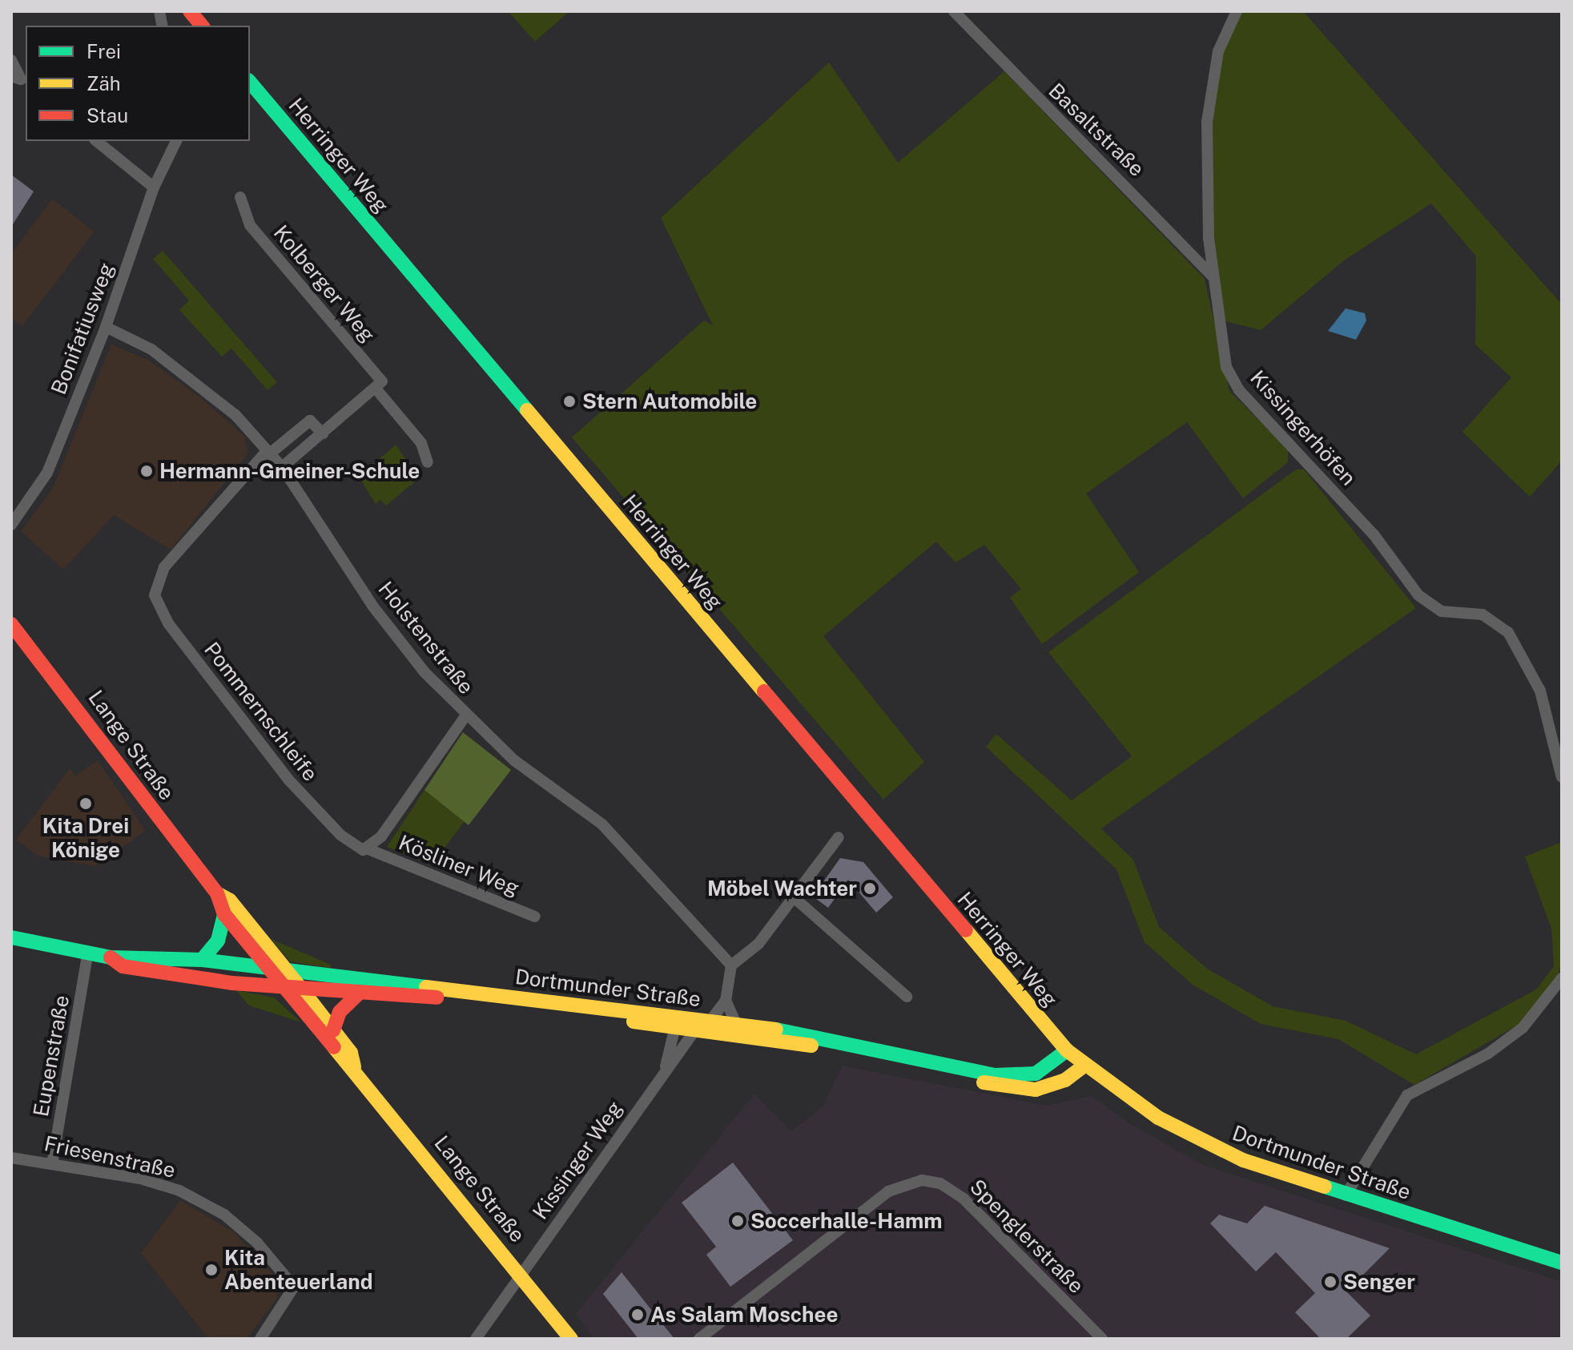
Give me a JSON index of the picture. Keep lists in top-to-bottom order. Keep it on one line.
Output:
{"streets":{"main road":["Herringer Weg","Lange Straße","Dortmunder Straße"],"street":["Basaltstraße","Kolberger Weg","Bonifatiusweg","Kissingerhöfen","Holstenstraße","Pommernschleife","Kösliner Weg","Eupenstraße","Friesenstraße","Kissinger Weg","Spenglerstraße"]},"crossings":[["Basaltstraße","Kissingerhöfen"],["Herringer Weg","Dortmunder Straße"],["Bonifatiusweg","Holstenstraße"],["Holstenstraße","Pommernschleife"],["Holstenstraße","Kissinger Weg"],["Pommernschleife","Kösliner Weg"],["Lange Straße","Dortmunder Straße"],["Lange Straße","Kissinger Weg"],["Dortmunder Straße","Eupenstraße"],["Dortmunder Straße","Kissinger Weg"],["Eupenstraße","Friesenstraße"]],"places":["Stern Automobile","Hermann-Gmeiner-Schule","Kita Drei Könige","Möbel Wachter","Soccerhalle-Hamm","Kita Abenteuerland","Senger","As Salam Moschee"],"legend":["Frei","Zäh","Stau"]}
